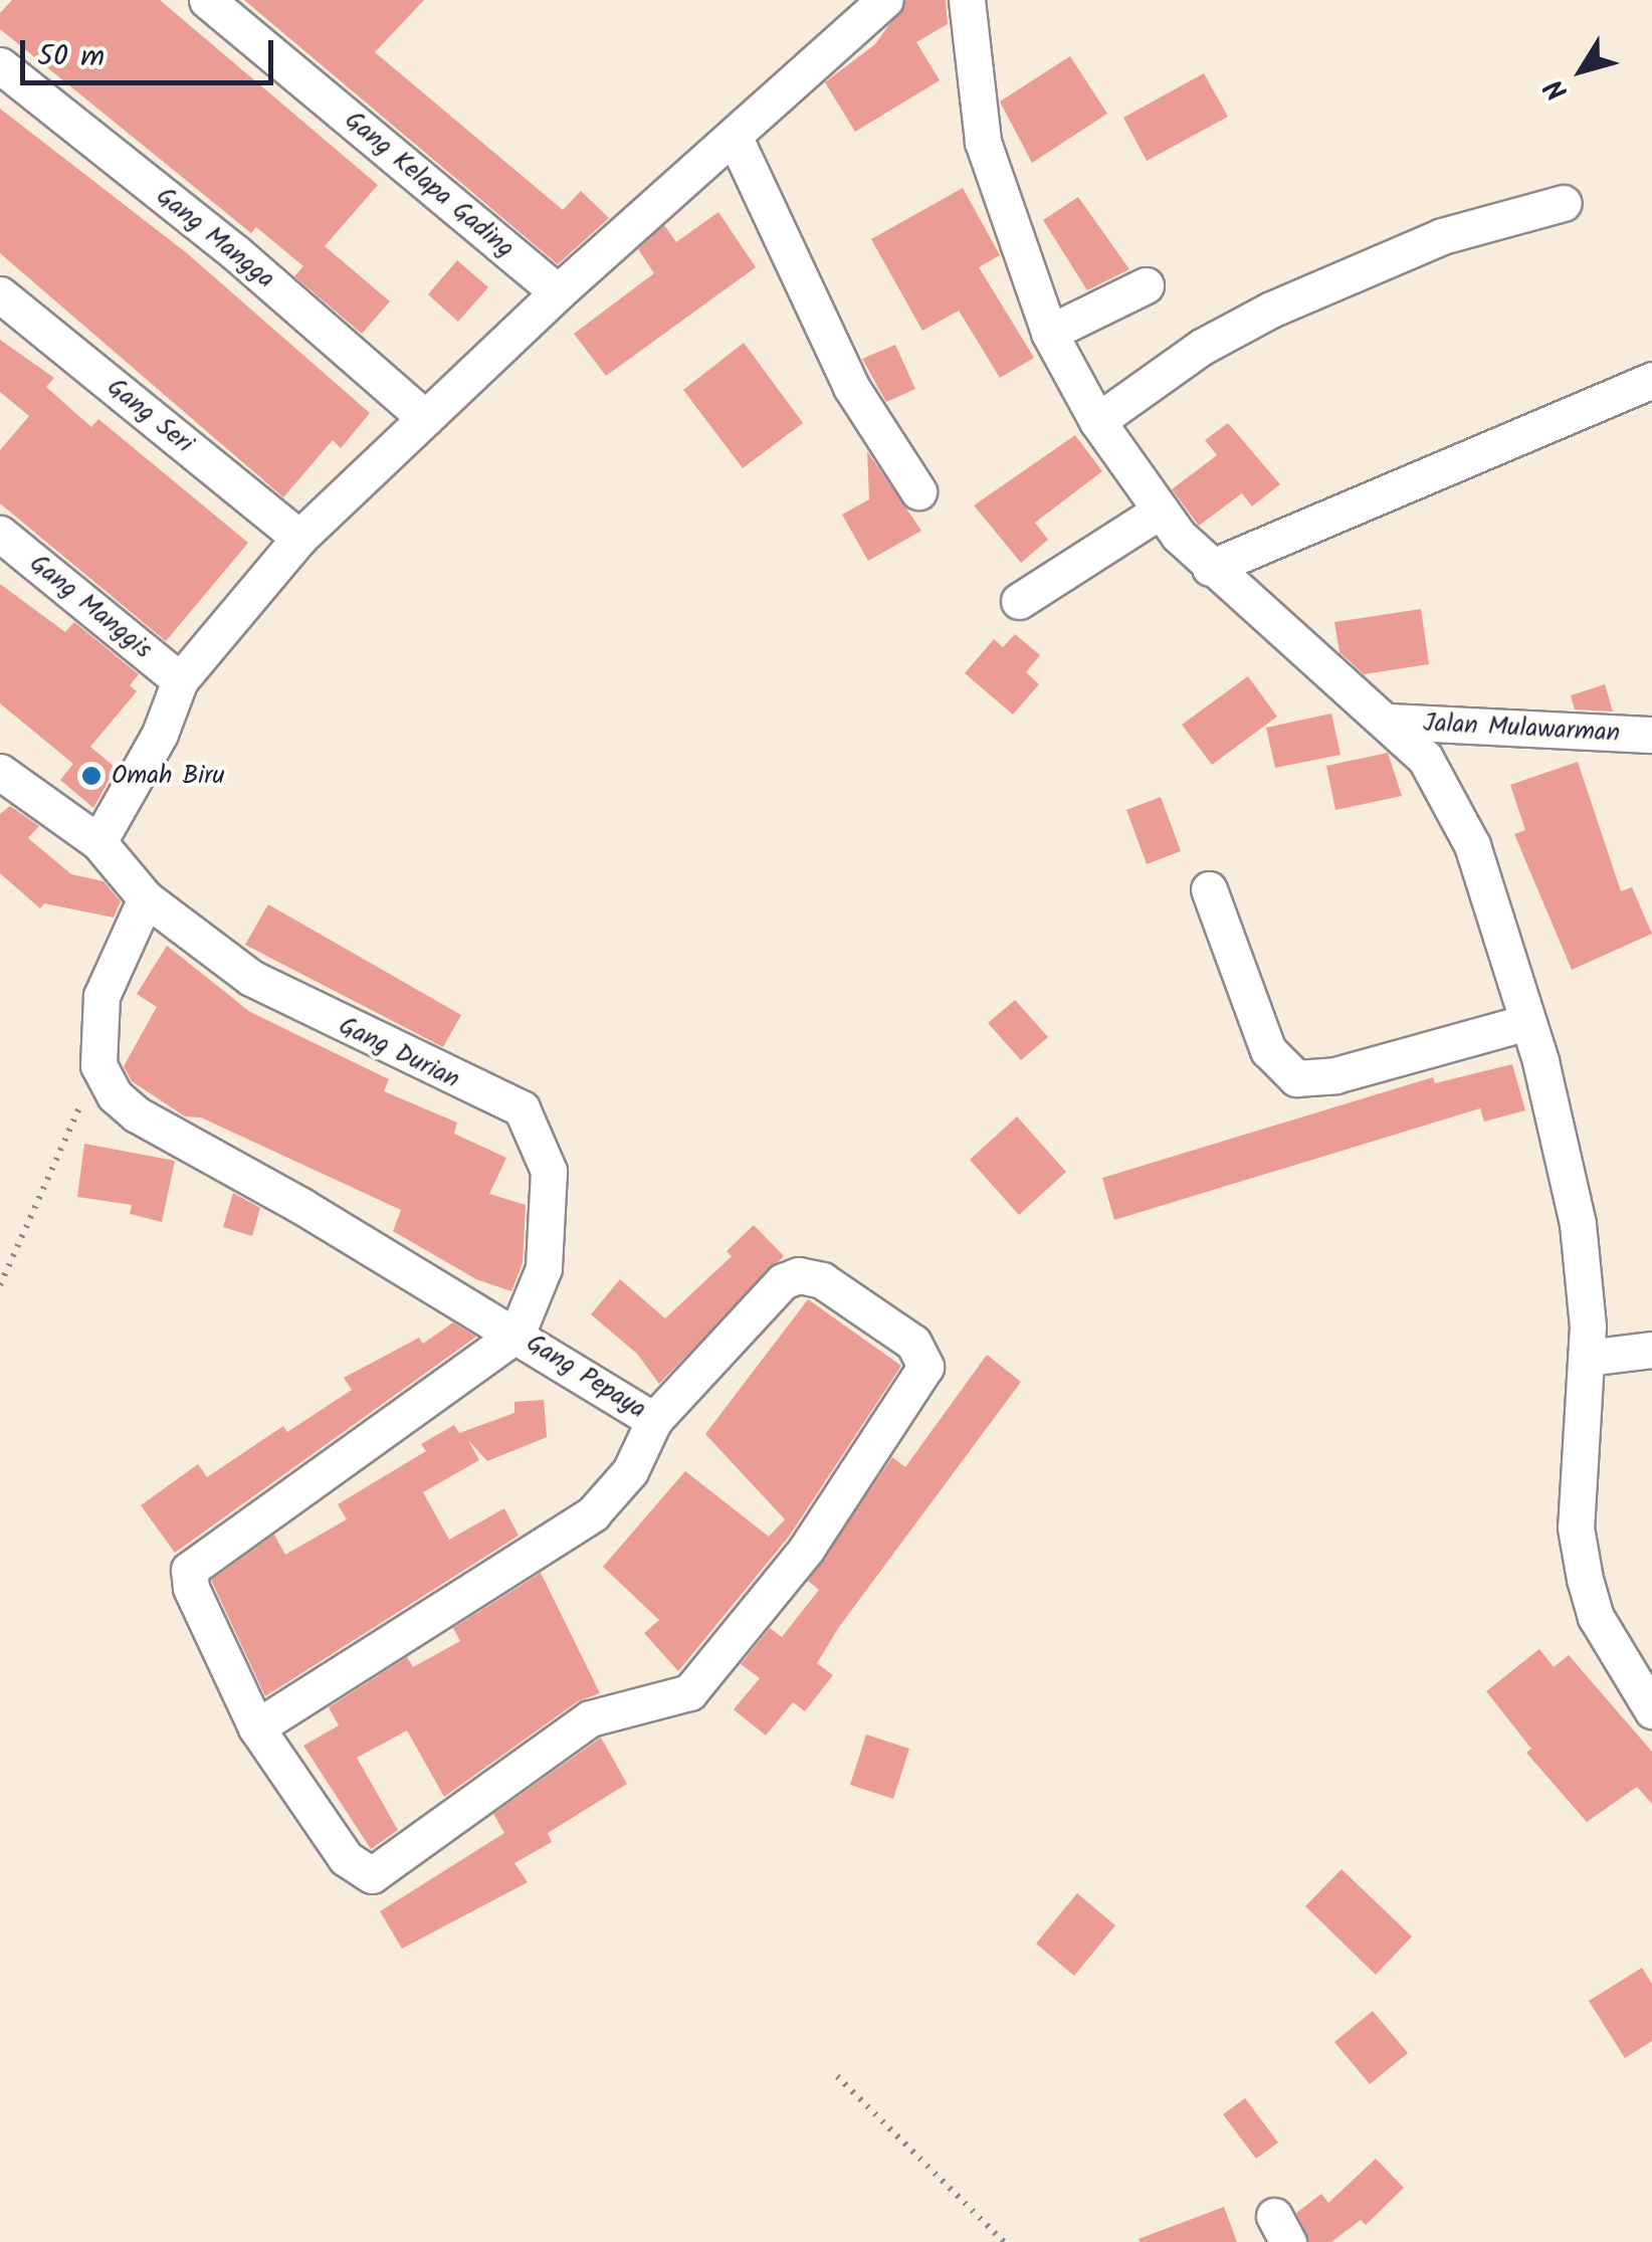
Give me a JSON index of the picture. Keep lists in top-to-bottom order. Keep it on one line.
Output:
{"streets":{"street":["Gang Kelapa Gading","Gang Mangga","Gang Seri","Gang Manggis","Jalan Mulawarman","Gang Durian","Gang Pepaya"]},"crossings":[["Gang Durian","Gang Pepaya"]],"places":["Omah Biru"],"scale_bar":"50 m","north":"bottom left"}
